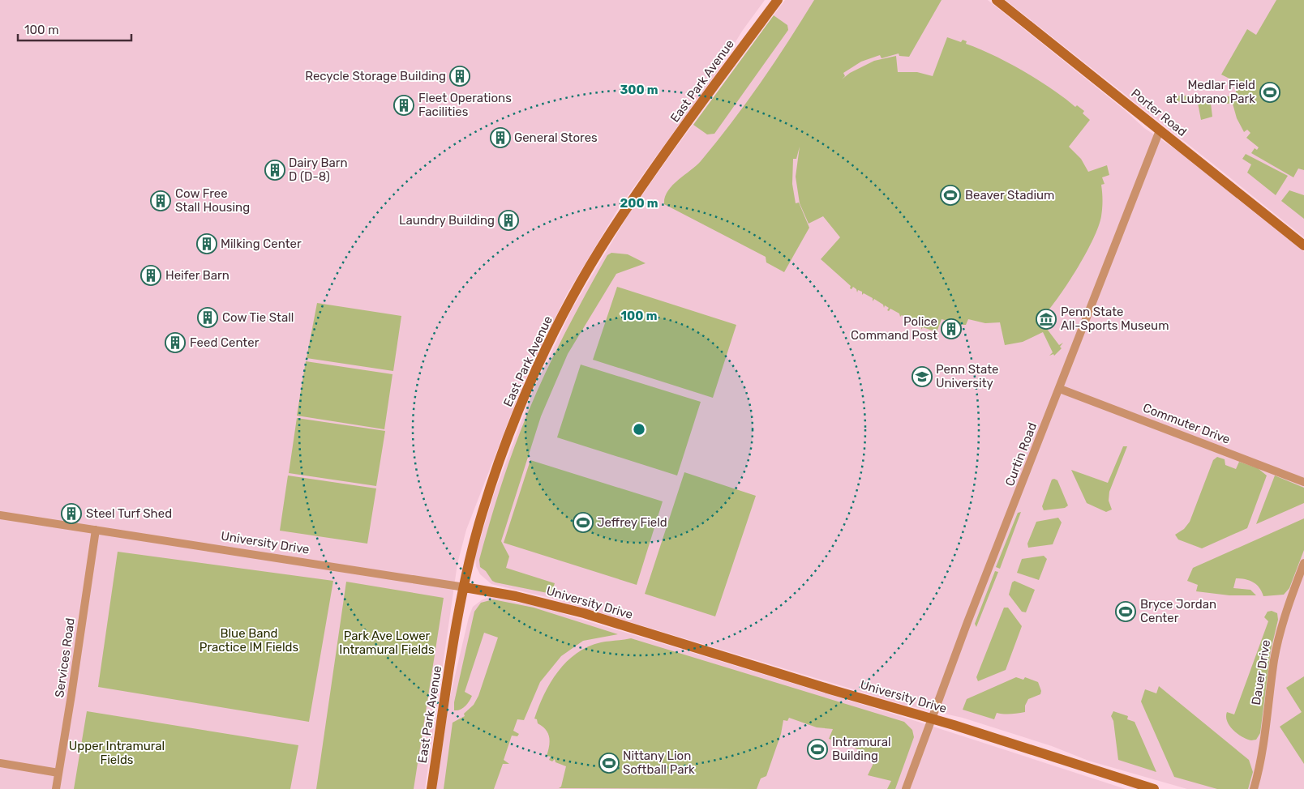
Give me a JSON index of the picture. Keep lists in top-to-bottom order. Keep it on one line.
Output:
{"streets":{"main road":["East Park Avenue","Porter Road","University Drive"],"street":["Commuter Drive","Curtin Road","Services Road","Dauer Drive"]},"crossings":[["East Park Avenue","University Drive"],["Porter Road","Curtin Road"],["Commuter Drive","Curtin Road"],["Curtin Road","University Drive"],["University Drive","Services Road"]],"parks":["Blue Band Practice IM Fields","Park Ave Lower Intramural Fields","Upper Intramural Fields"],"places":{"building":["Recycle Storage Building","Fleet Operations Facilities","General Stores","Dairy Barn D (D-8)","Cow Free Stall Housing","Laundry Building","Milking Center","Heifer Barn","Cow Tie Stall","Police Command Post","Feed Center","Steel Turf Shed"],"sports":["Medlar Field at Lubrano Park","Beaver Stadium","Jeffrey Field","Bryce Jordan Center","Intramural Building","Nittany Lion Softball Park"],"museum":["Penn State All-Sports Museum"],"school or university":["Penn State University"]},"scale_bar":"100 m","rings":["300 m","200 m","100 m"]}
